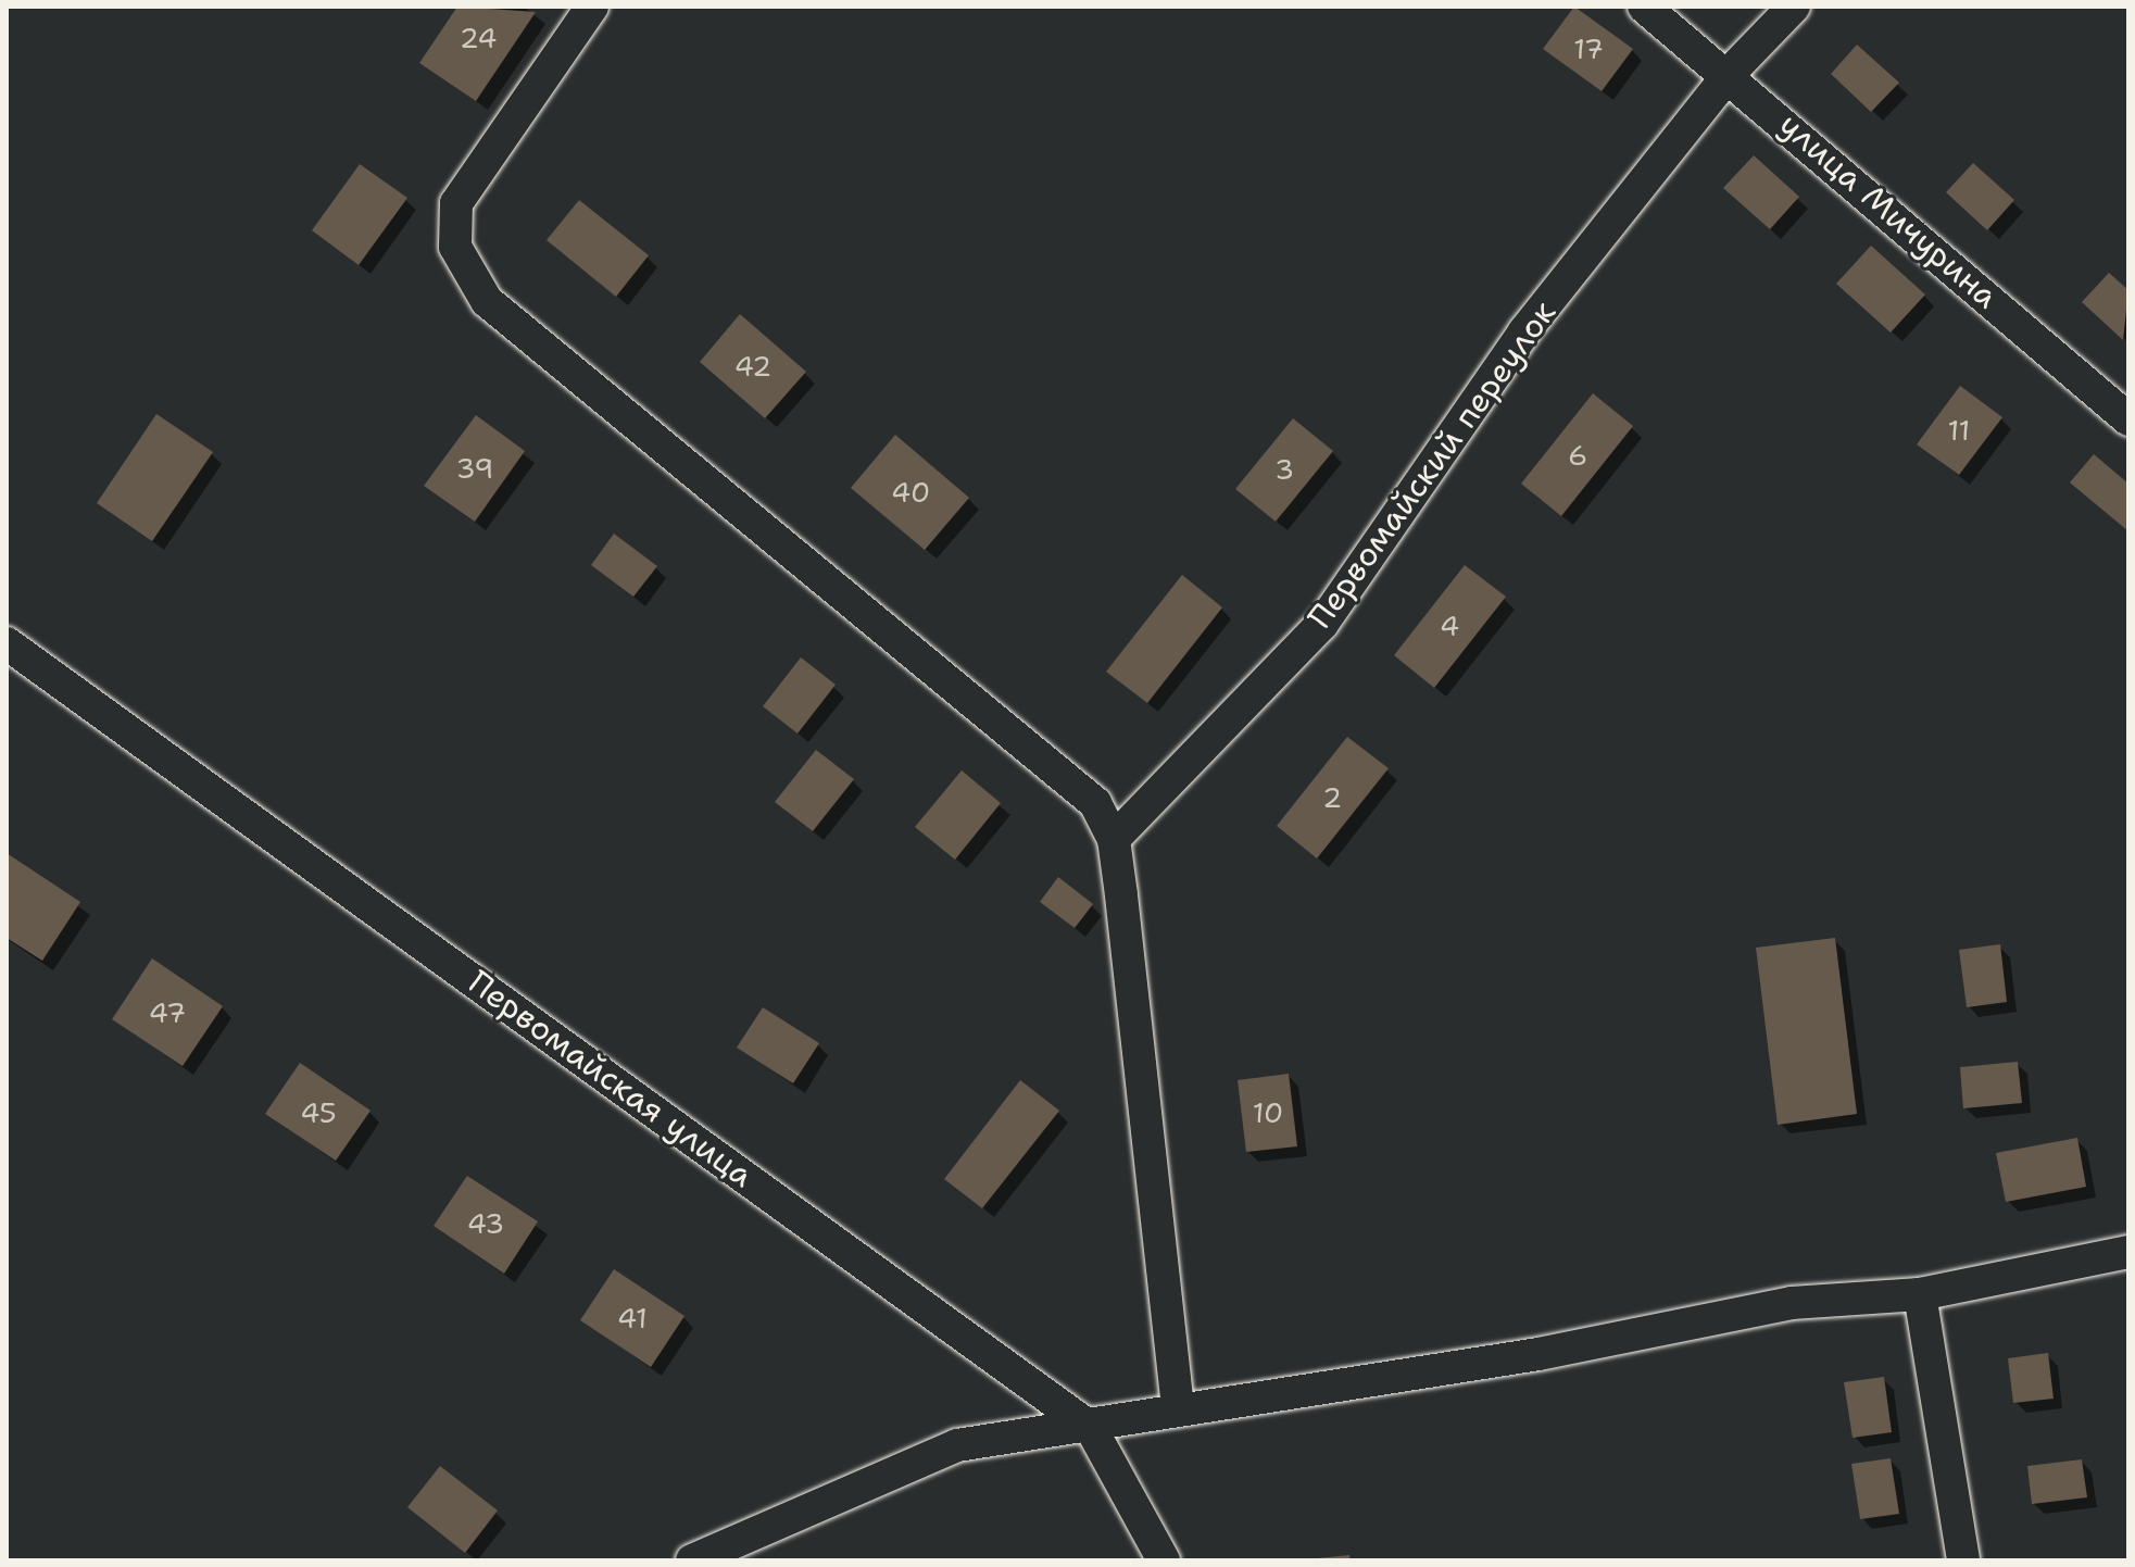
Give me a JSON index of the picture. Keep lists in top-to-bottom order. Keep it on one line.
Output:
{"streets":{"street":["улица Мичурина","Первомайский переулок","Первомайская улица"]},"crossings":[["улица Мичурина","Первомайский переулок"]],"house_numbers":["24","17","42","11","6","39","3","40","4","2","47","45","10","43","41"]}
